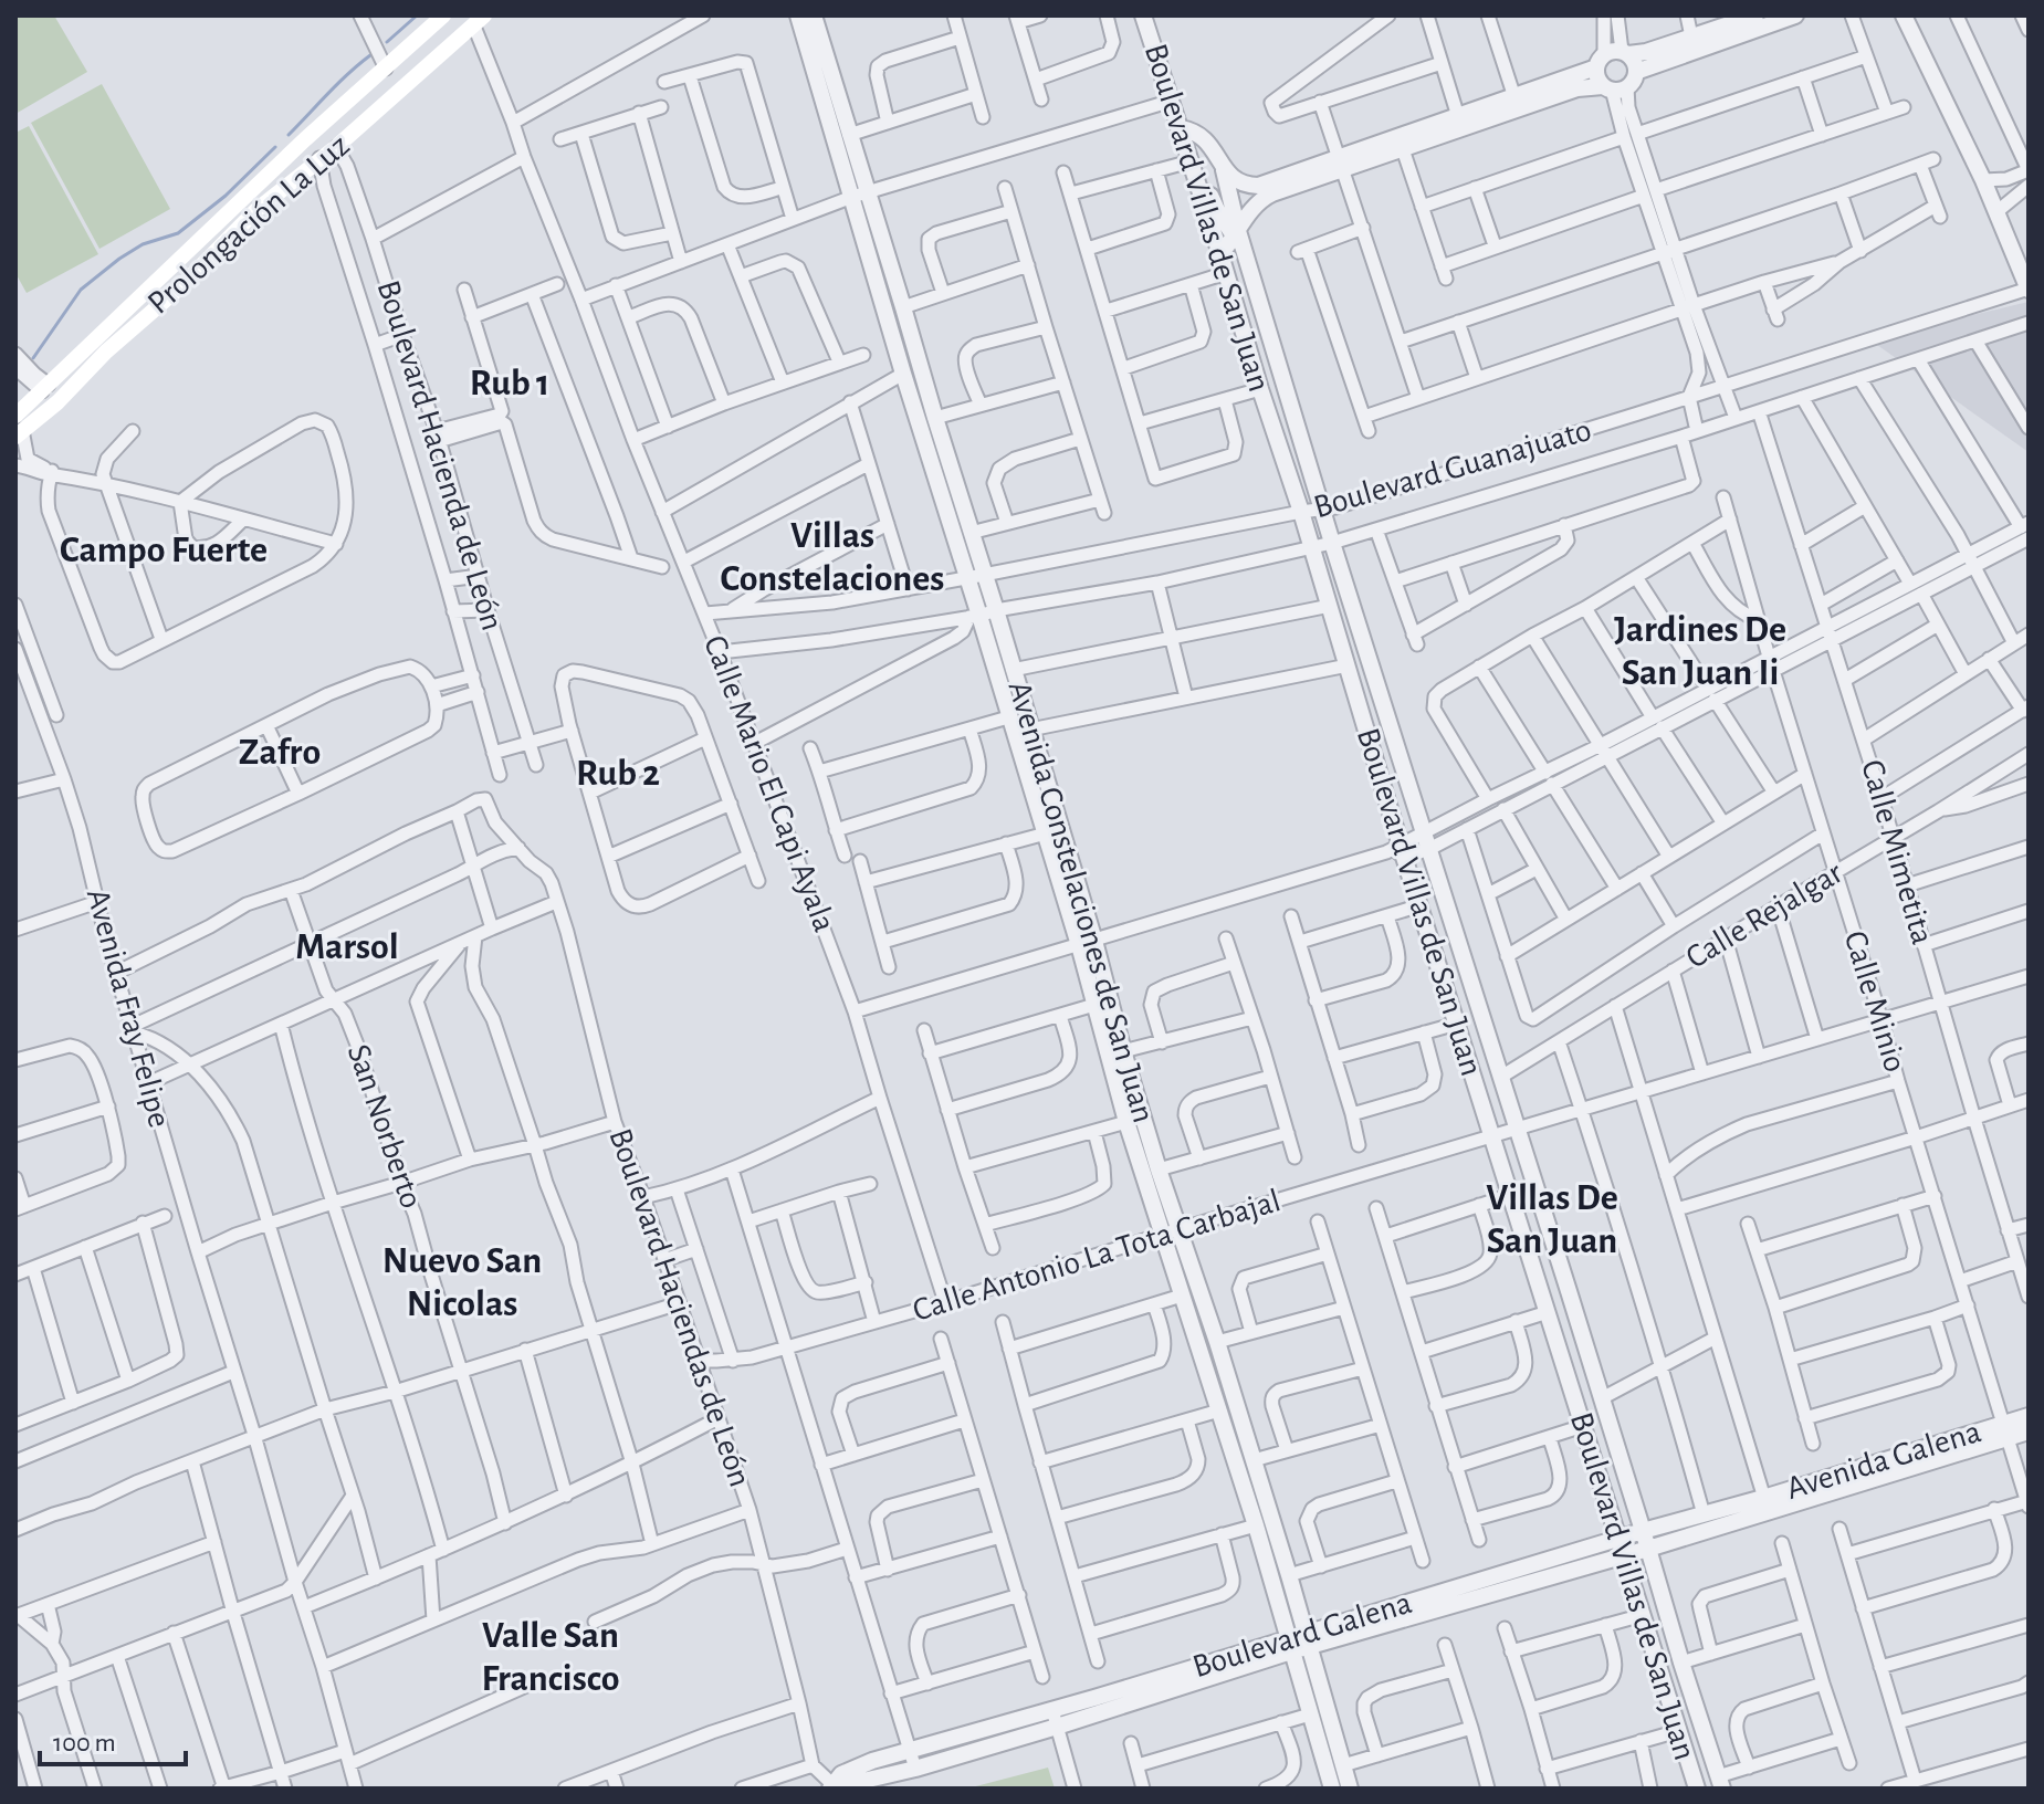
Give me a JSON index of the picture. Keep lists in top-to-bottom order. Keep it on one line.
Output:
{"streets":{"main road":["Prolongación La Luz"],"street":["Boulevard Villas de San Juan","Boulevard Hacienda de León","Boulevard Guanajuato","Calle Mario El Capi Ayala","Calle Mimetita","Avenida Constelaciones de San Juan","Calle Rejalgar","Calle Minio","Avenida Fray Felipe","San Norberto","Calle Antonio La Tota Carbajal","Boulevard Haciendas de León","Avenida Galena","Boulevard Galena"]},"crossings":[["Boulevard Villas de San Juan","Boulevard Guanajuato"],["Boulevard Villas de San Juan","Calle Rejalgar"],["Boulevard Villas de San Juan","Calle Antonio La Tota Carbajal"],["Boulevard Villas de San Juan","Boulevard Galena"],["Prolongación La Luz","Boulevard Hacienda de León"],["Prolongación La Luz","Calle Mario El Capi Ayala"],["Boulevard Guanajuato","Calle Mario El Capi Ayala"],["Boulevard Guanajuato","Calle Mimetita"],["Boulevard Guanajuato","Avenida Constelaciones de San Juan"],["Calle Mario El Capi Ayala","Calle Antonio La Tota Carbajal"],["Calle Mimetita","Calle Rejalgar"],["Calle Mimetita","Calle Antonio La Tota Carbajal"],["Avenida Constelaciones de San Juan","Calle Antonio La Tota Carbajal"],["Avenida Constelaciones de San Juan","Boulevard Galena"],["Calle Rejalgar","Calle Minio"],["Calle Minio","Calle Antonio La Tota Carbajal"],["Calle Minio","Avenida Galena"],["Calle Antonio La Tota Carbajal","Boulevard Haciendas de León"],["Avenida Galena","Boulevard Galena"]],"districts":["Rub 1","Villas Constelaciones","Campo Fuerte","Jardines De San Juan Ii","Zafro","Rub 2","Marsol","Villas De San Juan","Nuevo San Nicolas","Valle San Francisco"],"scale_bar":"100 m"}
